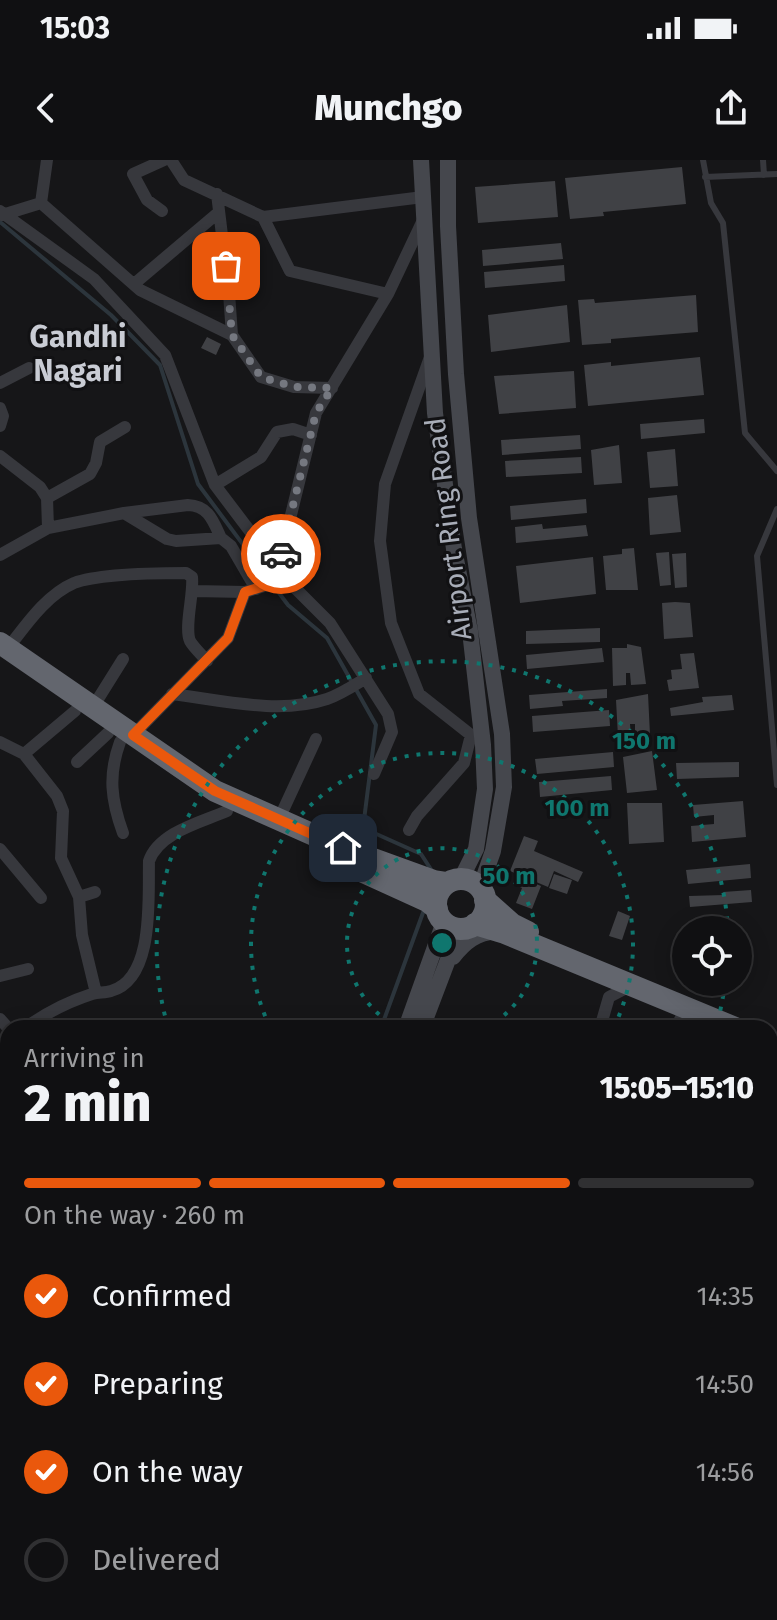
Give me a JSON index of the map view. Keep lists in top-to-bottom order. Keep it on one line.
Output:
{"streets":{"main road":["Airport Ring Road"]},"districts":["Gandhi Nagari"],"page":{"status":"15:03","header":"Munchgo","heading":["2 min","Arriving in","15:05–15:10"],"bar":"On the way · 260 m","list":[["Confirmed","14:35"],["Preparing","14:50"],["On the way","14:56"],"Delivered"]},"rings":["150 m","100 m","50 m"]}
